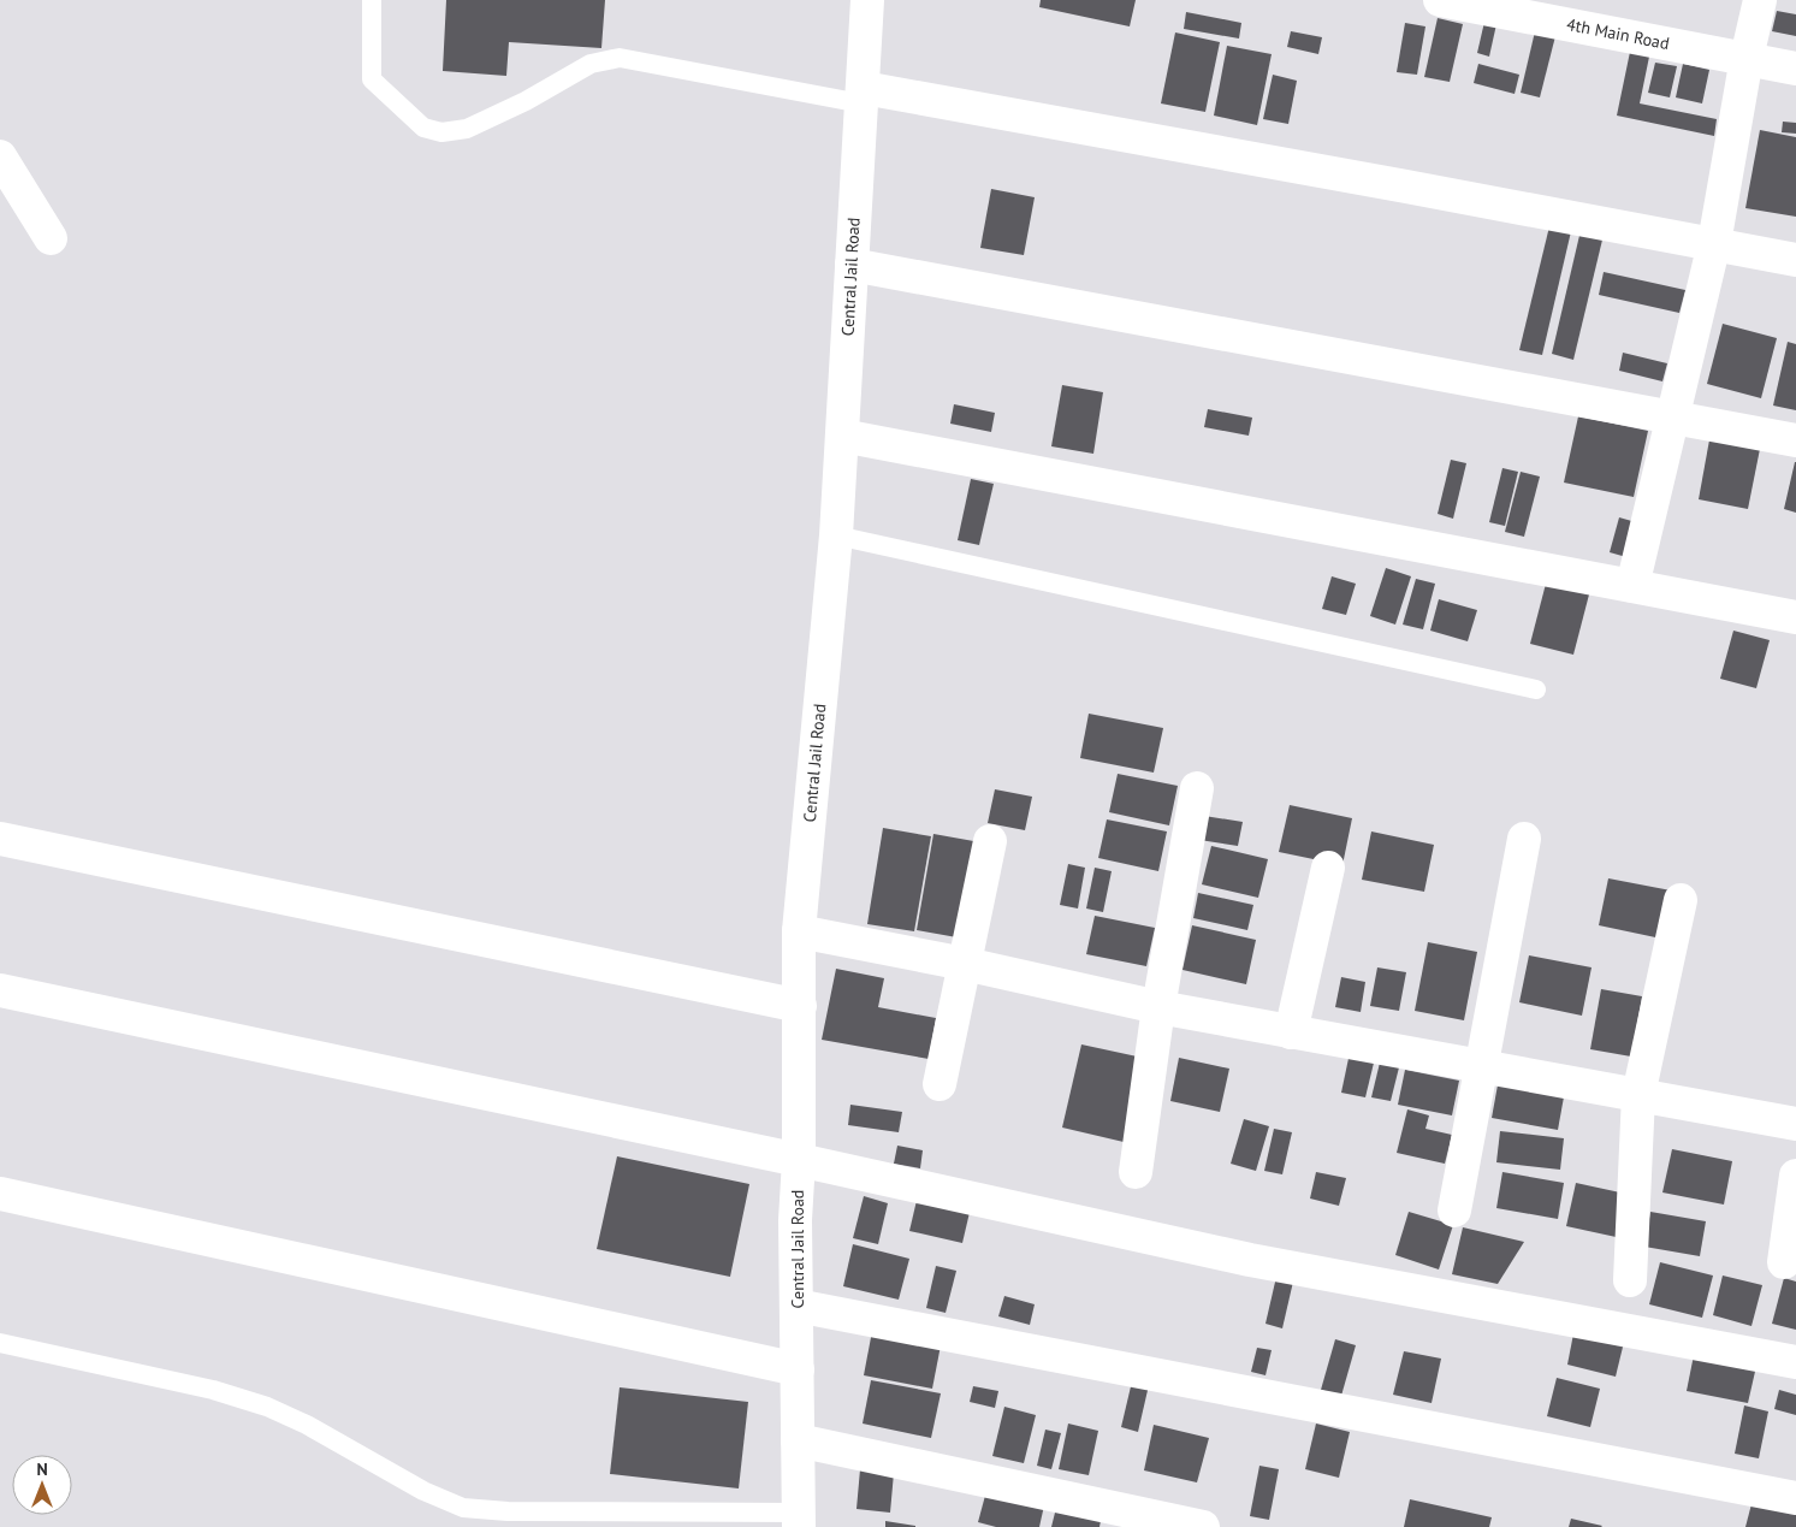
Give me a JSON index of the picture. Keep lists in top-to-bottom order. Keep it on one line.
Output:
{"streets":{"street":["4th Main Road","Central Jail Road"]},"north":"top"}
